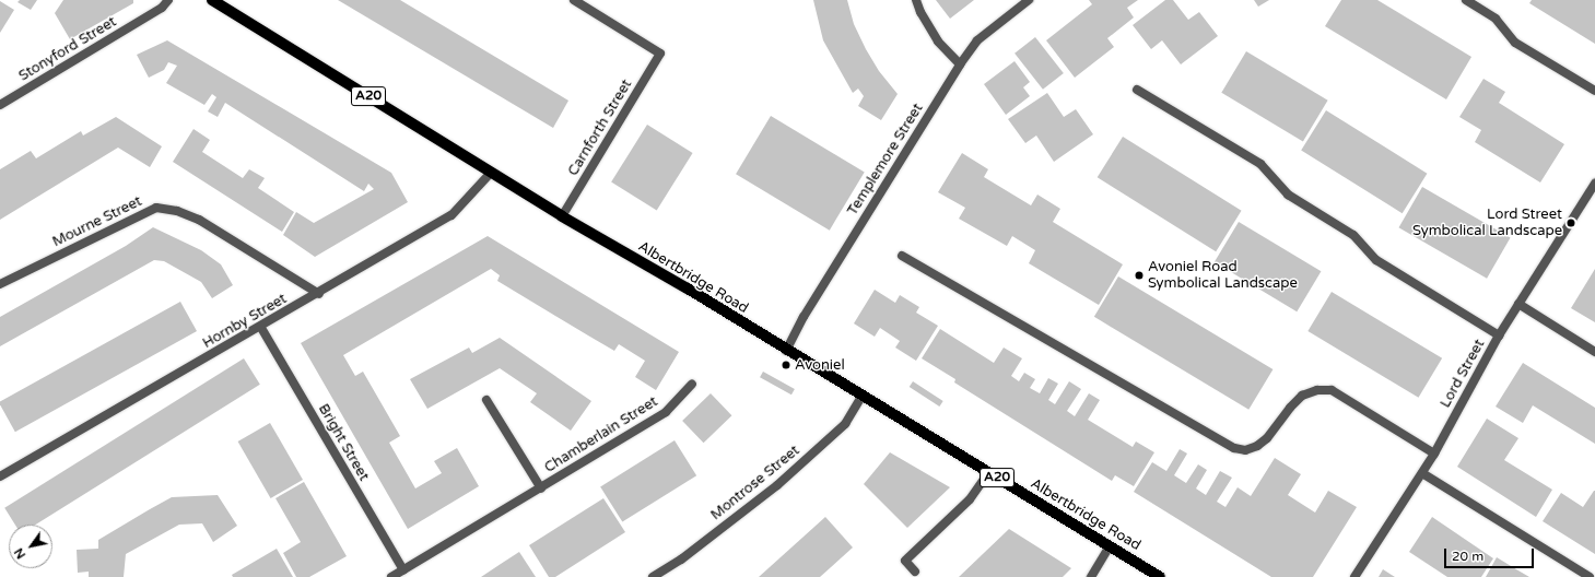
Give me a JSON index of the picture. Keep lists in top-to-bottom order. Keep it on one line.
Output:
{"streets":{"main road":["A20","Albertbridge Road"],"street":["Stonyford Street","Carnforth Street","Templemore Street","Mourne Street","Hornby Street","Lord Street","Chamberlain Street","Bright Street","Montrose Street"]},"crossings":[["Carnforth Street","Albertbridge Road"],["Templemore Street","Albertbridge Road"],["Mourne Street","Hornby Street"],["Albertbridge Road","Hornby Street"],["Albertbridge Road","Montrose Street"],["Hornby Street","Bright Street"],["Chamberlain Street","Bright Street"]],"places":["Lord Street Symbolical Landscape","Avoniel Road Symbolical Landscape","Avoniel"],"scale_bar":"20 m","north":"bottom left"}
